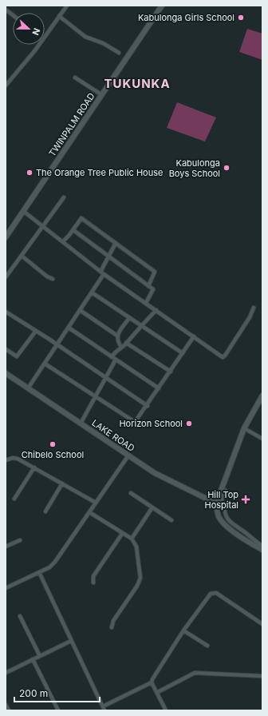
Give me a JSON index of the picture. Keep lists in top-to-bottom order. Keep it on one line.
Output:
{"streets":{"main road":["TWINPALM ROAD","LAKE ROAD"]},"districts":["TUKUNKA"],"places":{"other":["Kabulonga Girls School","Kabulonga Boys School","The Orange Tree Public House","Horizon School","Chibelo School"],"health":["Hill Top Hospital"]},"scale_bar":"200 m","north":"right"}
